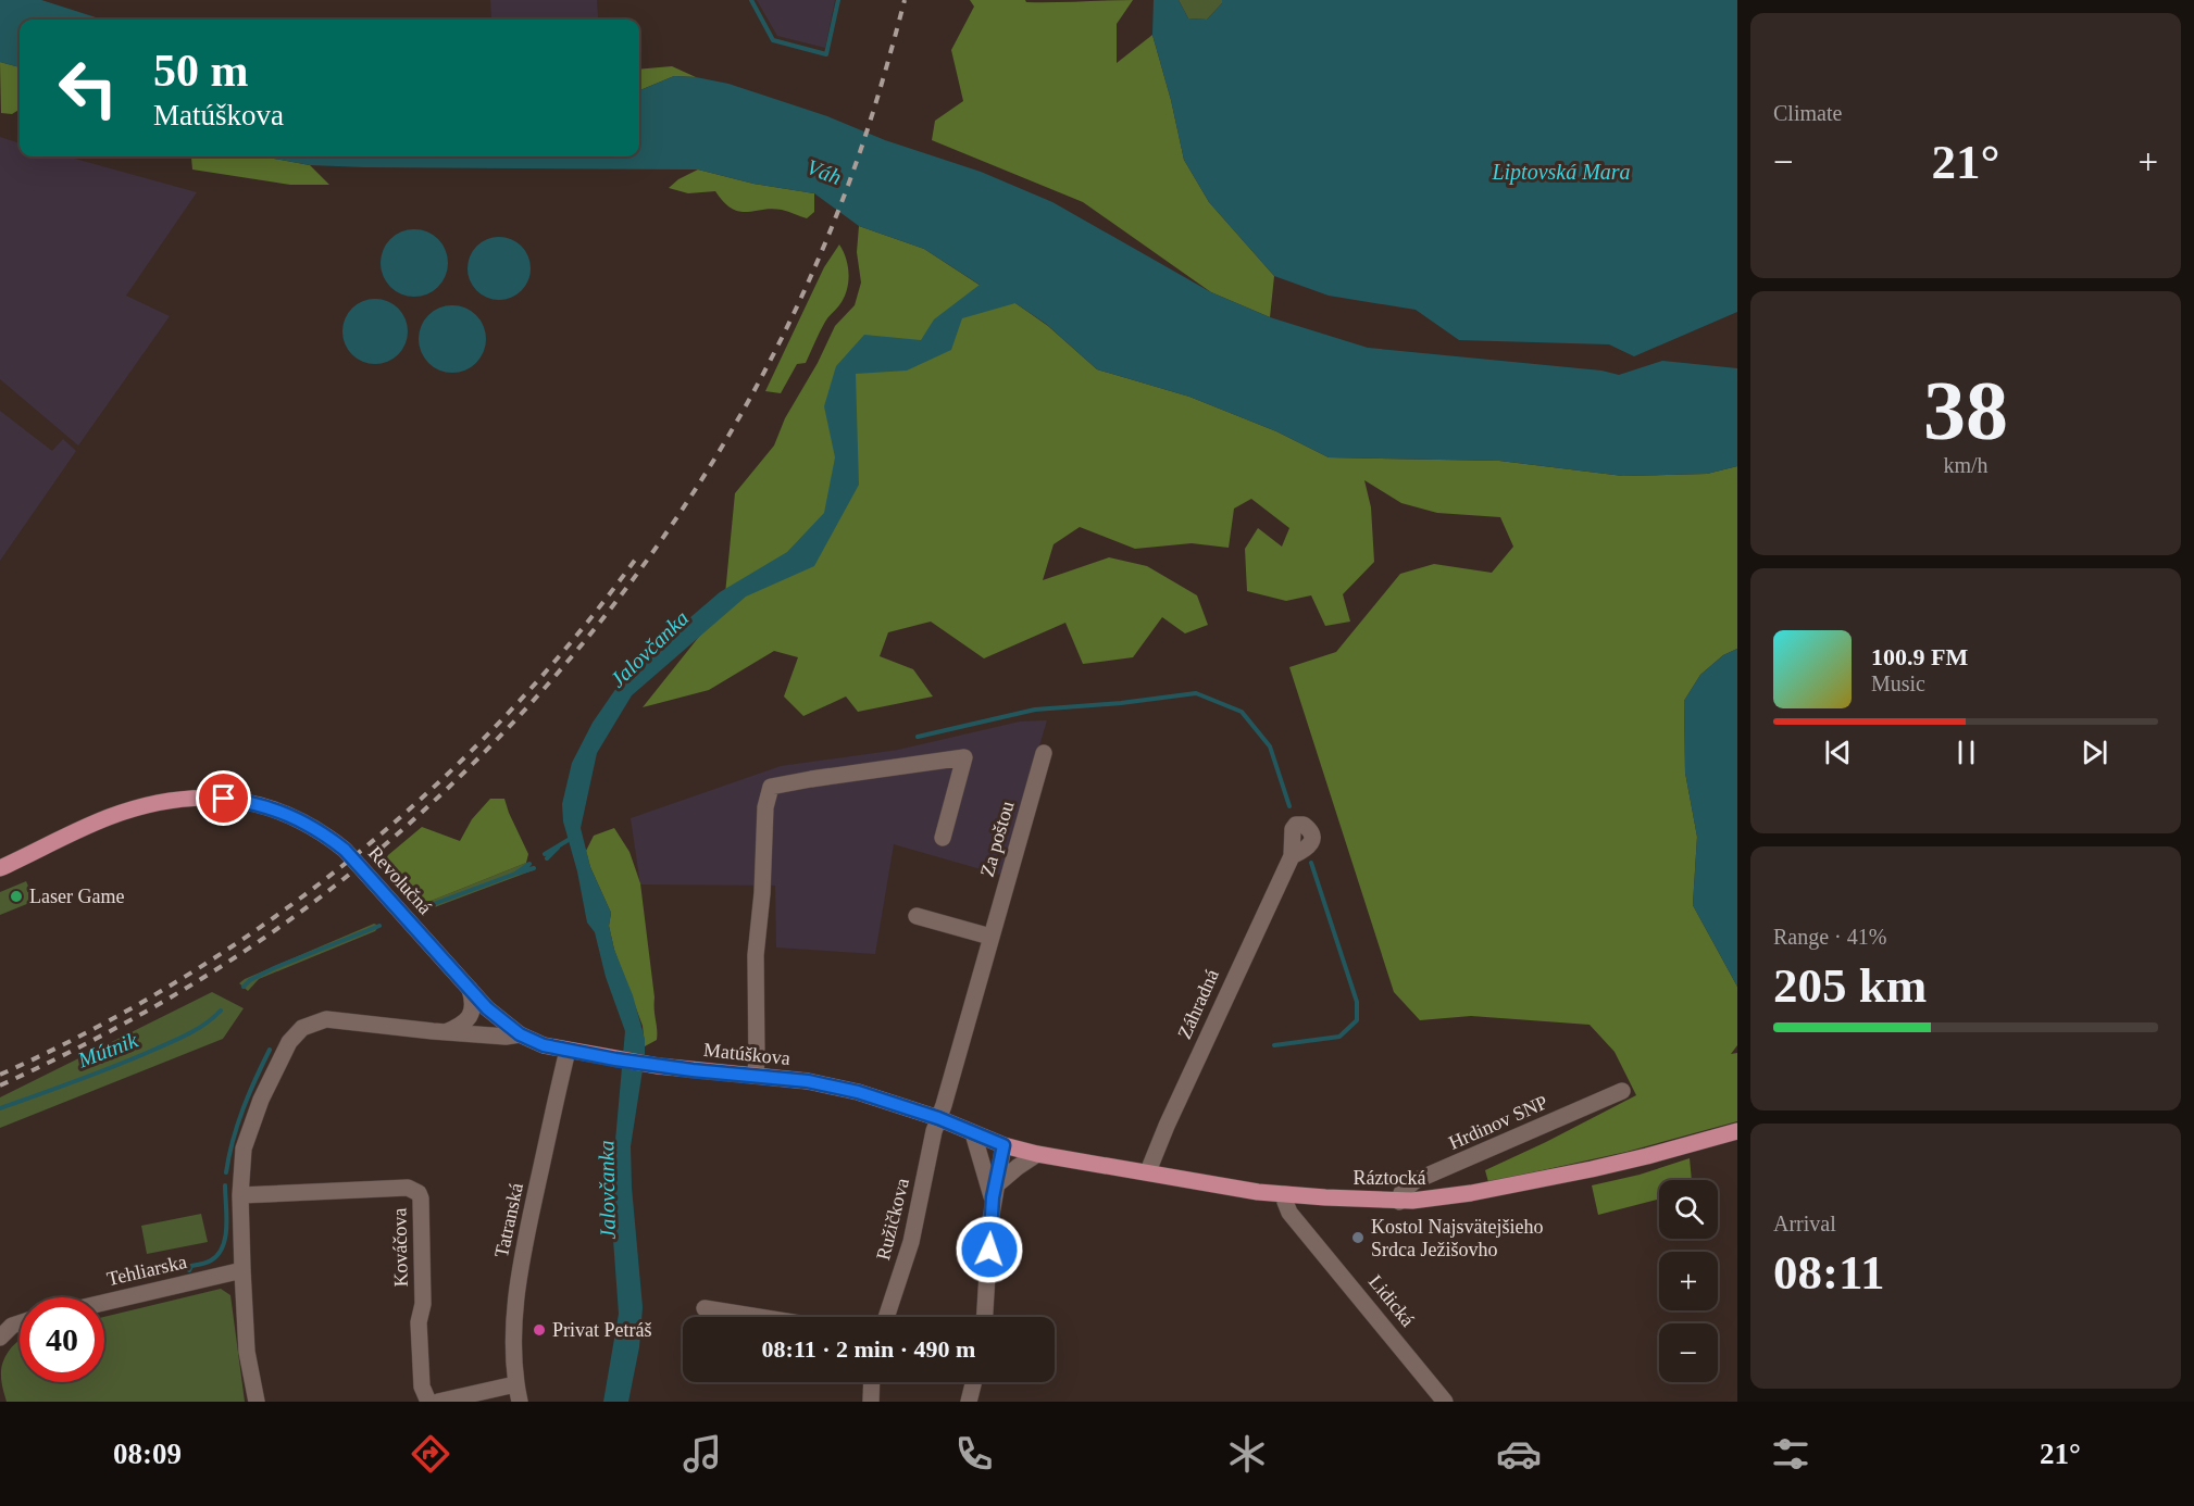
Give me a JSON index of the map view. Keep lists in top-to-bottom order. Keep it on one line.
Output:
{"streets":{"main road":["Revolučná","Matúškova","Ráztocká"],"street":["Za poštou","Záhradná","Hrdinov SNP","Ružičkova","Tatranská","Kováčova","Tehliarska","Lidická"]},"crossings":[["Za poštou","Matúškova"],["Za poštou","Ružičkova"],["Revolučná","Matúškova"],["Záhradná","Ráztocká"],["Matúškova","Ráztocká"],["Matúškova","Ružičkova"],["Matúškova","Tatranská"],["Matúškova","Kováčova"],["Hrdinov SNP","Ráztocká"],["Ráztocká","Lidická"]],"water":["Váh","Liptovská Mara","Jalovčanka","Mútnik"],"places":["Laser Game","Kostol Najsvätejšieho Srdca Ježišovho","Privat Petráš"],"page":{"tile":["Climate",["38","km/h"],["Range · 41%","205 km"],["Arrival","08:11"]],"turn":["50 m","Matúškova"],"heat":["−","21°","+"],"song":["100.9 FM","Music"],"map_buttons":["+","−"],"limit":"40","trip":"08:11 · 2 min · 490 m","tabs":["08:09","21°"]}}
